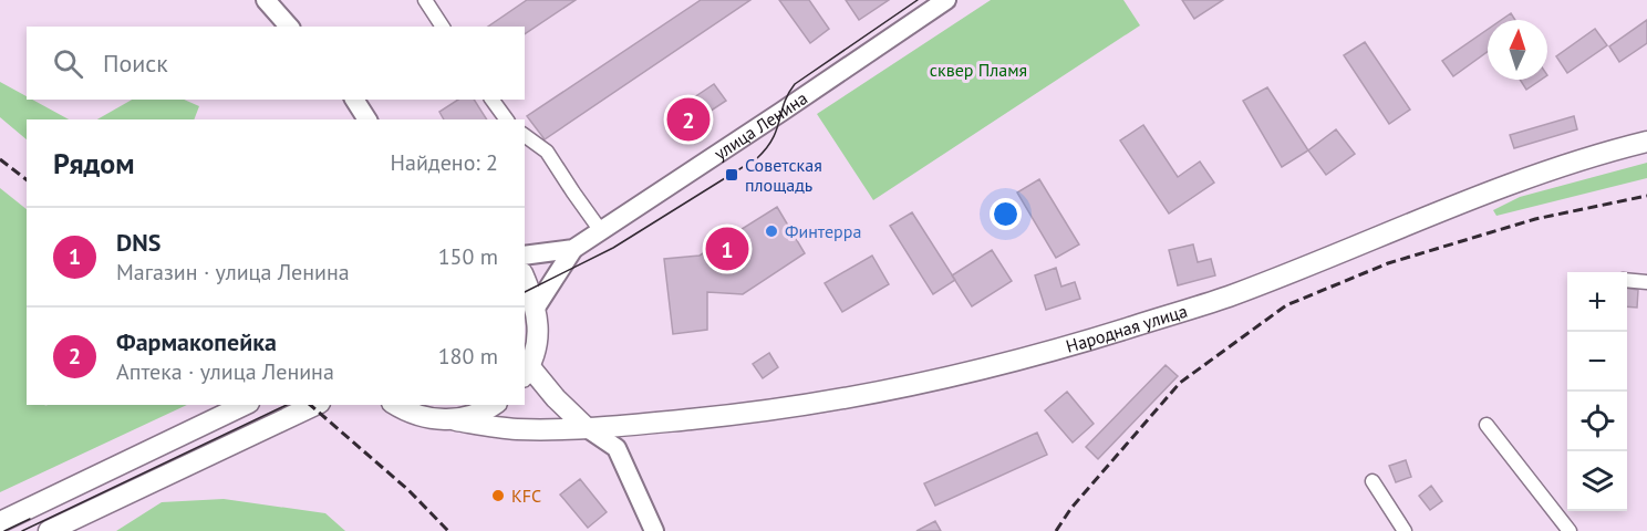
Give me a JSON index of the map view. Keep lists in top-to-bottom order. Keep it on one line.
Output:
{"streets":{"main road":["улица Ленина","Народная улица"]},"parks":["сквер Пламя"],"places":{"transit":["Советская площадь"],"other":["Финтерра","KFC"]},"north":"top","page":{"search":"Поиск","pins":["2","1"],"heading":["Рядом","Найдено: 2"],"list":[{"mark":"1","name":"DNS","note":"Магазин · улица Ленина","value":"150 m"},{"mark":"2","name":"Фармакопейка","note":"Аптека · улица Ленина","value":"180 m"}],"map_buttons":["+","−"]}}
